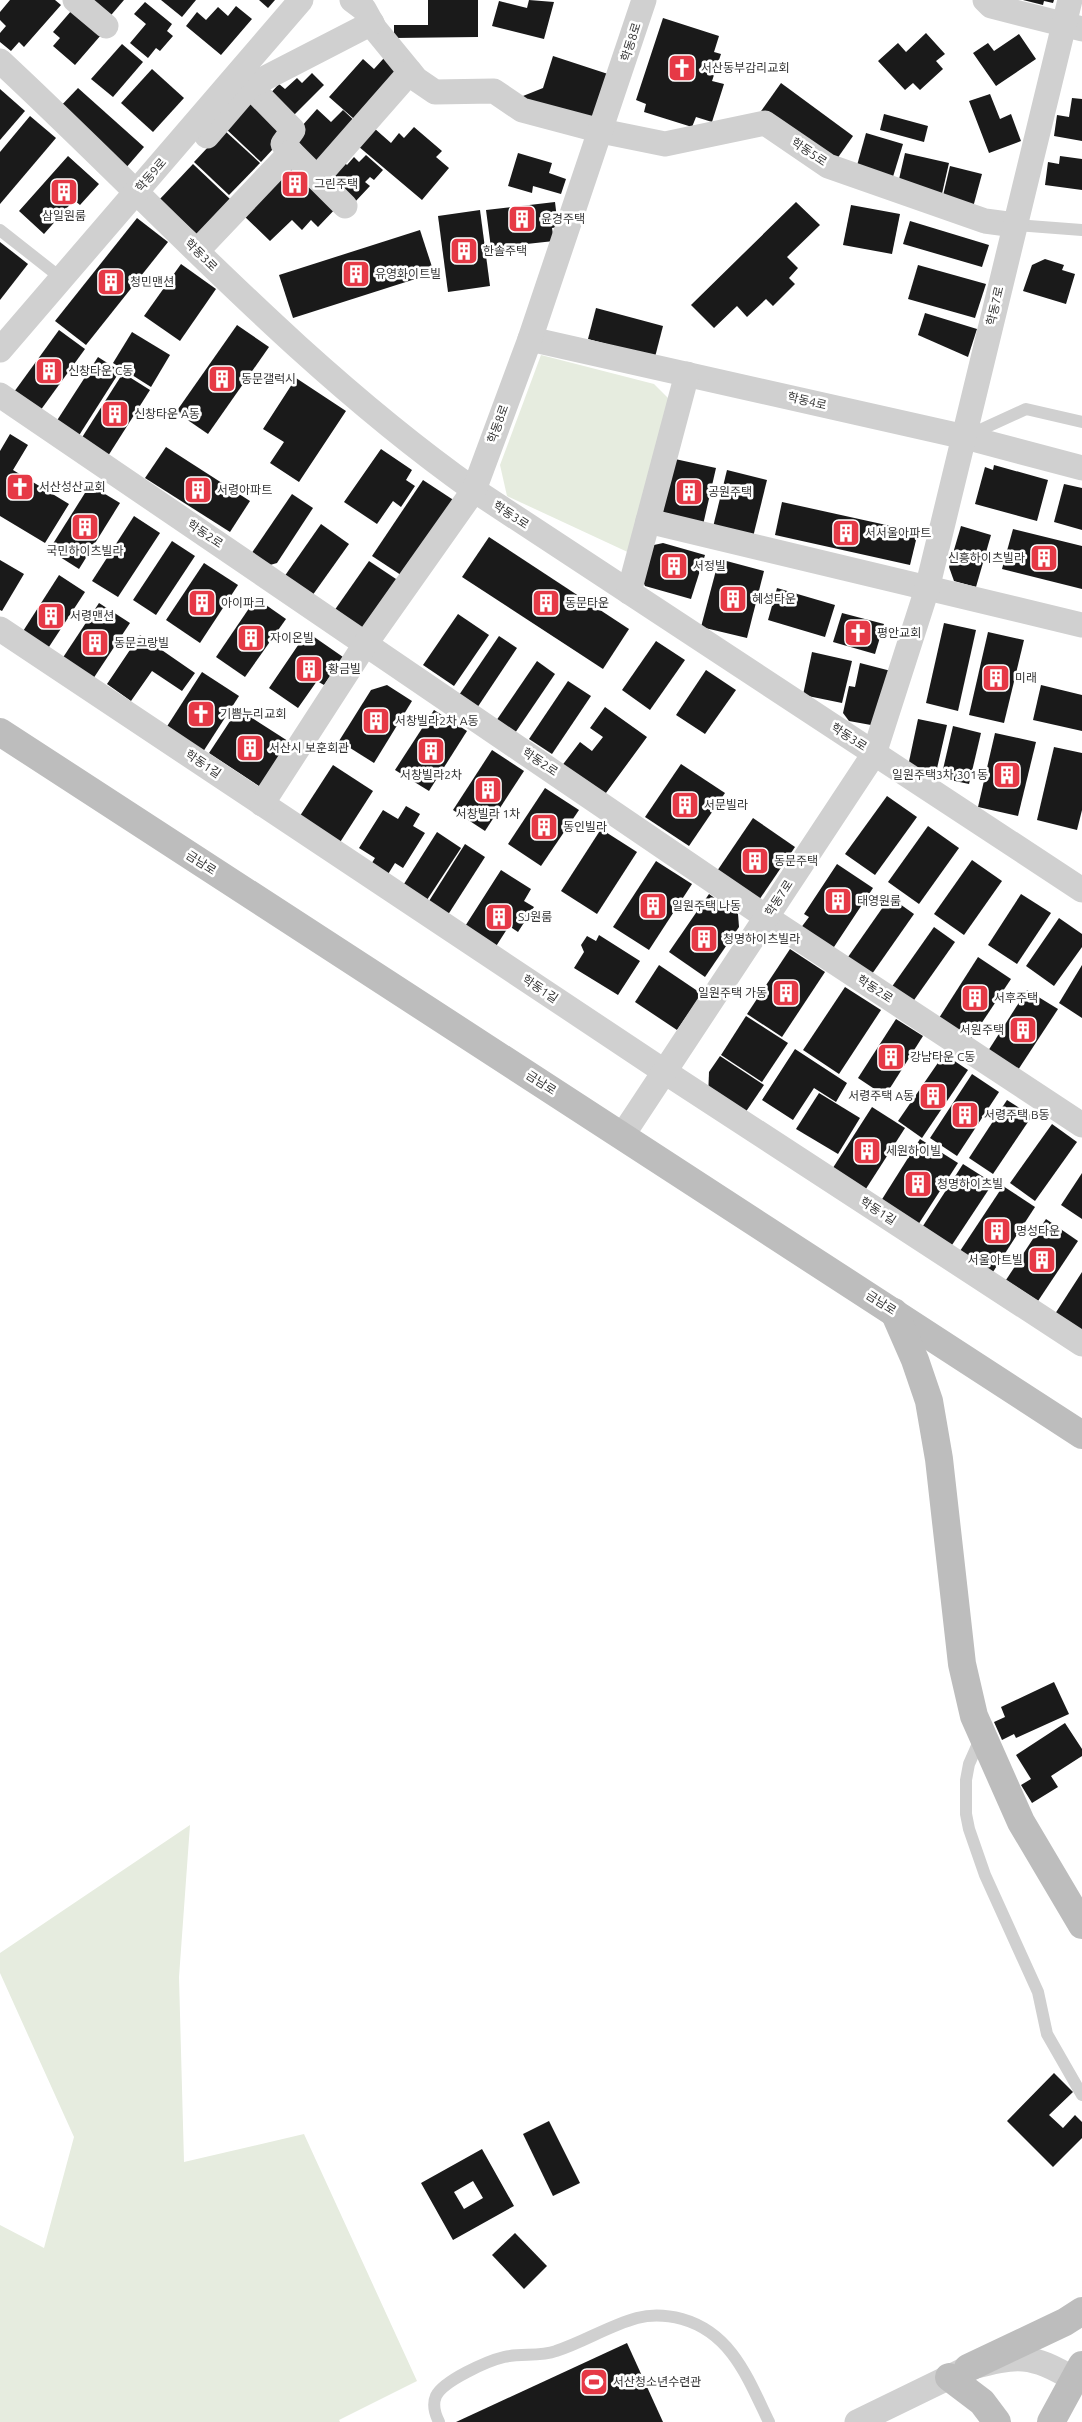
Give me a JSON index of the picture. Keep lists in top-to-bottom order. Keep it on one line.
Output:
{"streets":{"street":["학동8로","학동5로","학동9로","학동3로","학동7로","학동4로","학동2로","학동1길","금남로"]},"crossings":[["학동8로","학동5로"],["학동8로","학동3로"],["학동8로","학동4로"],["학동8로","학동2로"],["학동8로","학동1길"],["학동5로","학동7로"],["학동9로","학동3로"],["학동3로","학동7로"],["학동7로","학동4로"],["학동7로","학동2로"],["학동7로","학동1길"],["학동7로","금남로"]],"places":{"church":["서산동부감리교회","서산성산교회","평안교회","기쁨누리교회"],"building":["그린주택","삼일원룸","윤경주택","한솔주택","유영화이트빌","청민맨션","신창타운 C동","동문갤럭시","신창타운 A동","서령아파트","공원주택","국민하이츠빌라","서서울아파트","신흥하이츠빌라","서정빌","혜성타운","아이파크","동문타운","서령맨션","자이온빌","동문그랑빌","황금빌","미래","서창빌라2차 A동","서산시 보훈회관","서창빌라2차","일원주택3차 301동","서창빌라 1차","서문빌라","동인빌라","동문주택","태영원룸","일원주택 나동","SJ원룸","청명하이츠빌라","일원주택 가동","서후주택","서원주택","강남타운 C동","서령주택 A동","서령주택 B동","세원하이빌","청명하이츠빌","명성타운","서울아트빌"],"sports":["서산청소년수련관"]}}
